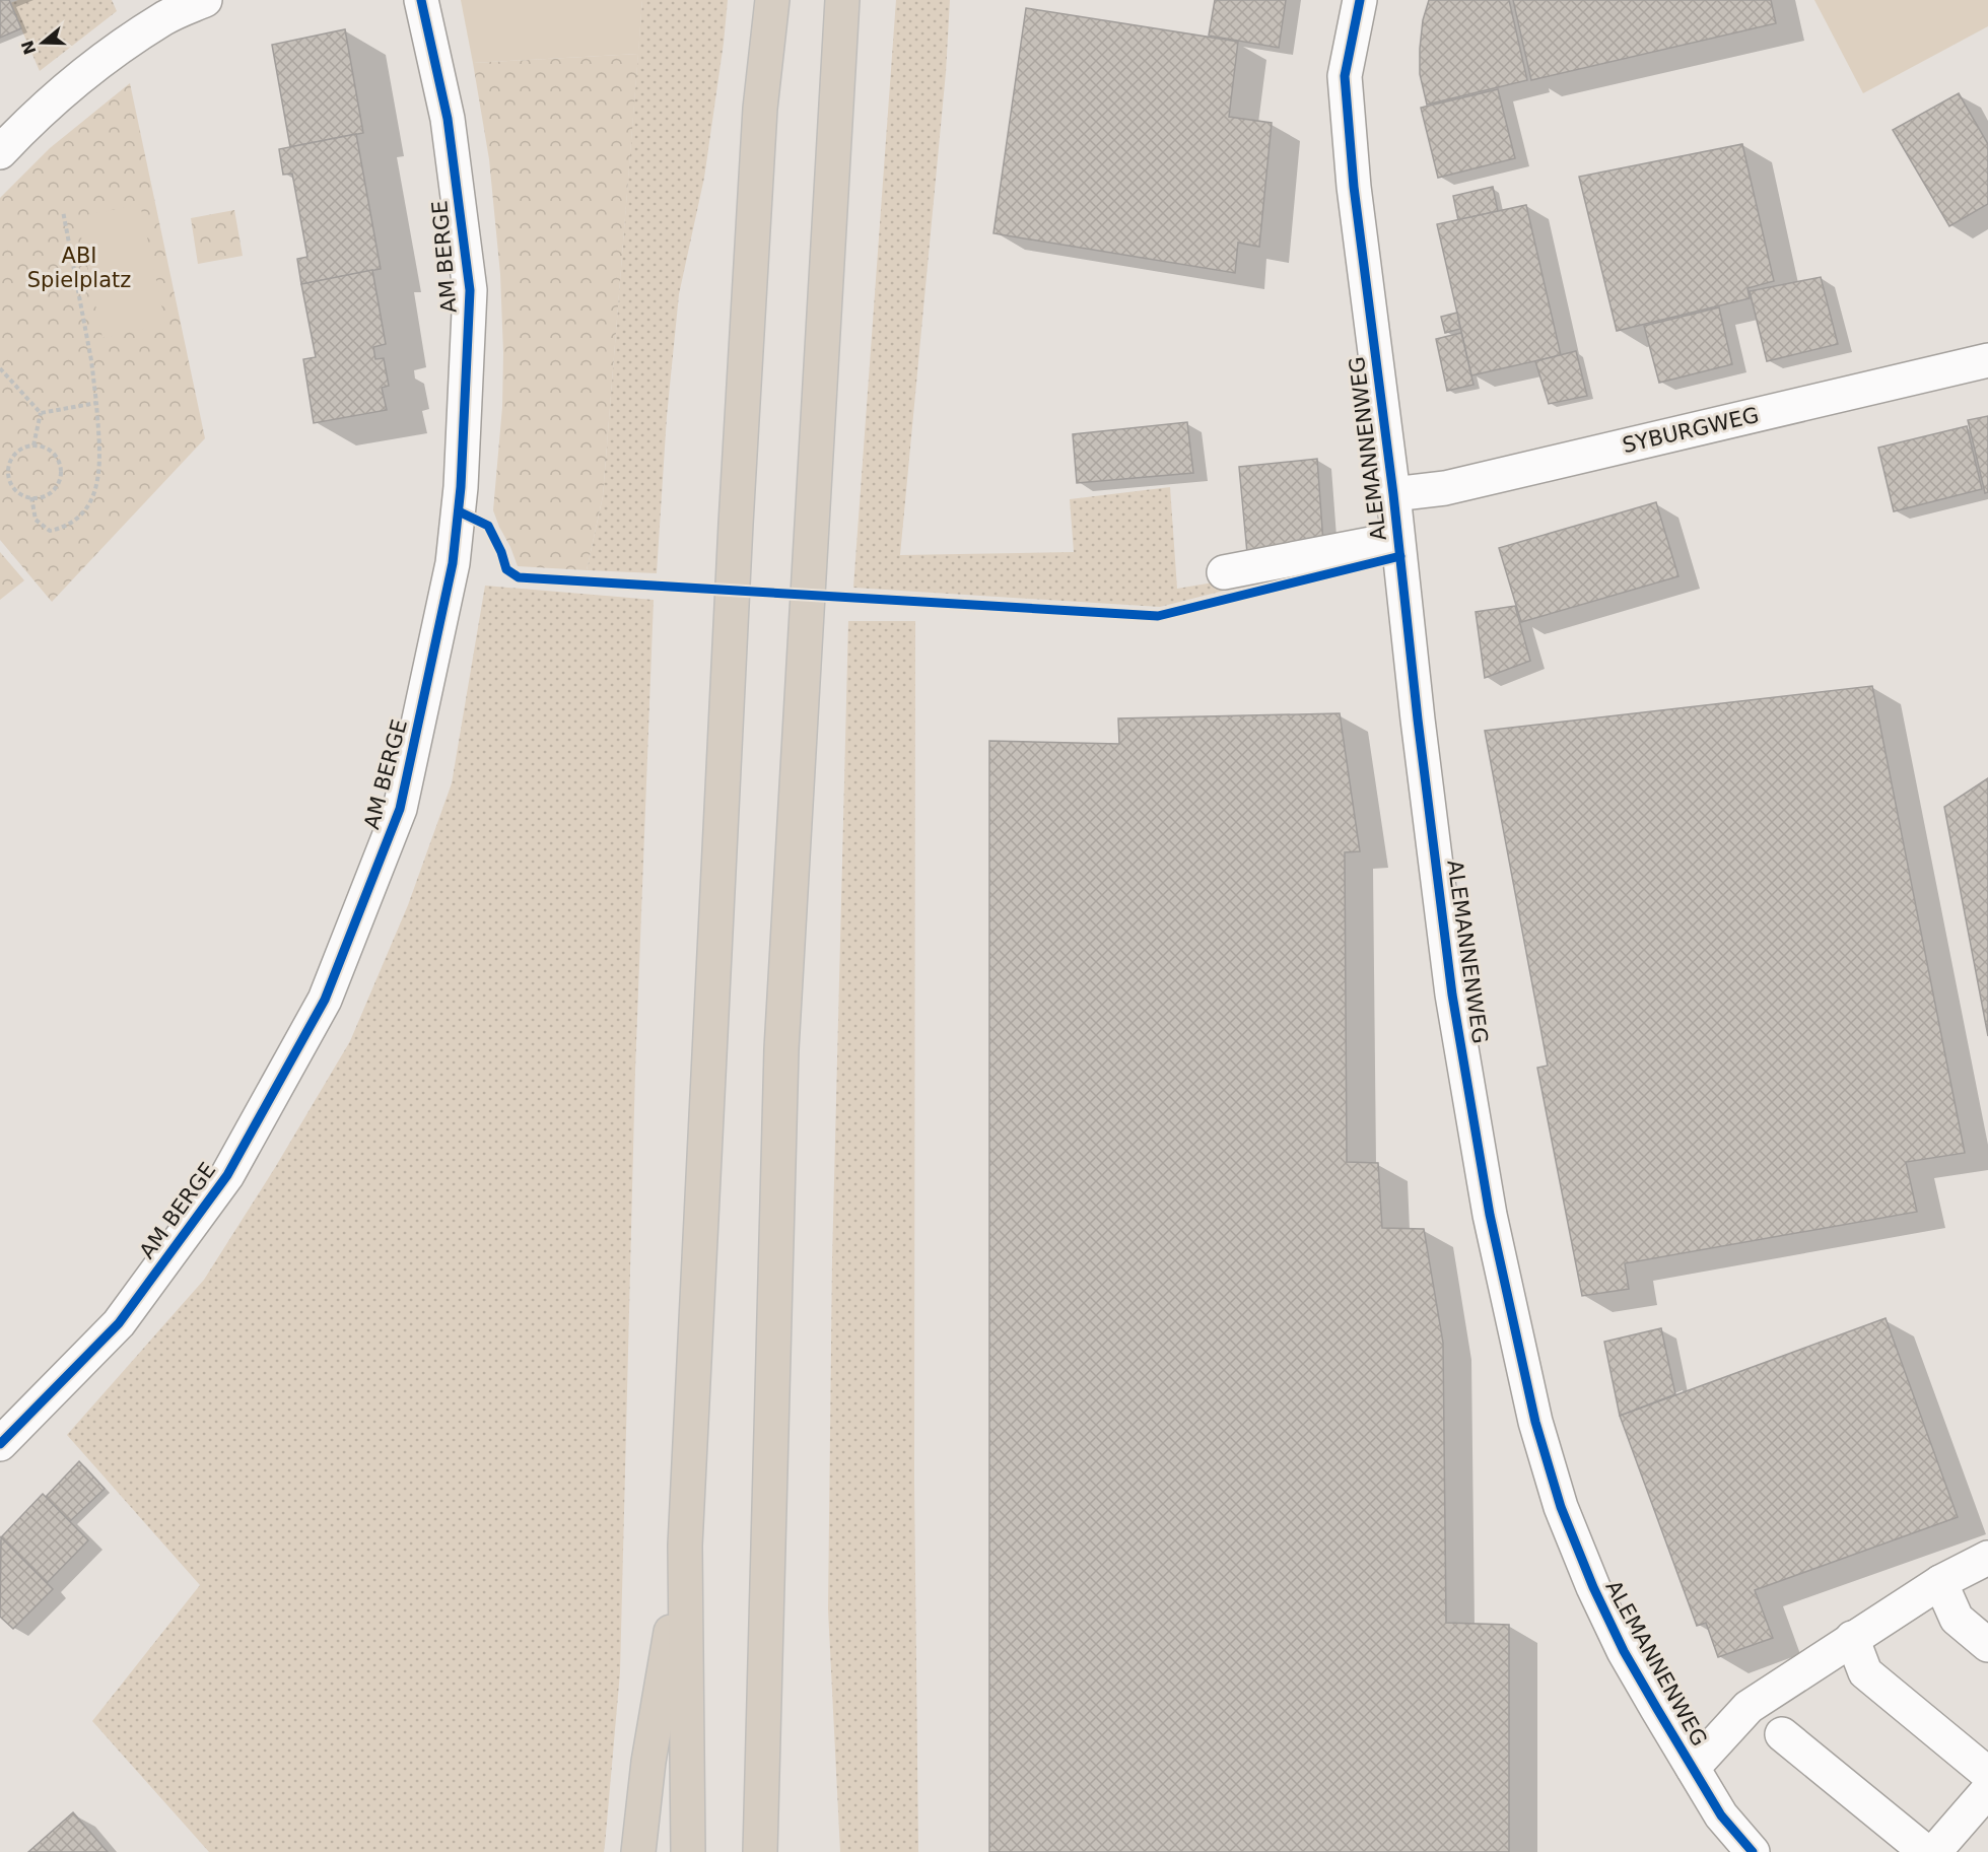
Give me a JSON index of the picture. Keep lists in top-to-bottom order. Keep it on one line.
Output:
{"streets":{"street":["AM BERGE","SYBURGWEG","ALEMANNENWEG"]},"crossings":[["SYBURGWEG","ALEMANNENWEG"]],"parks":["ABI Spielplatz"],"north":"left"}
